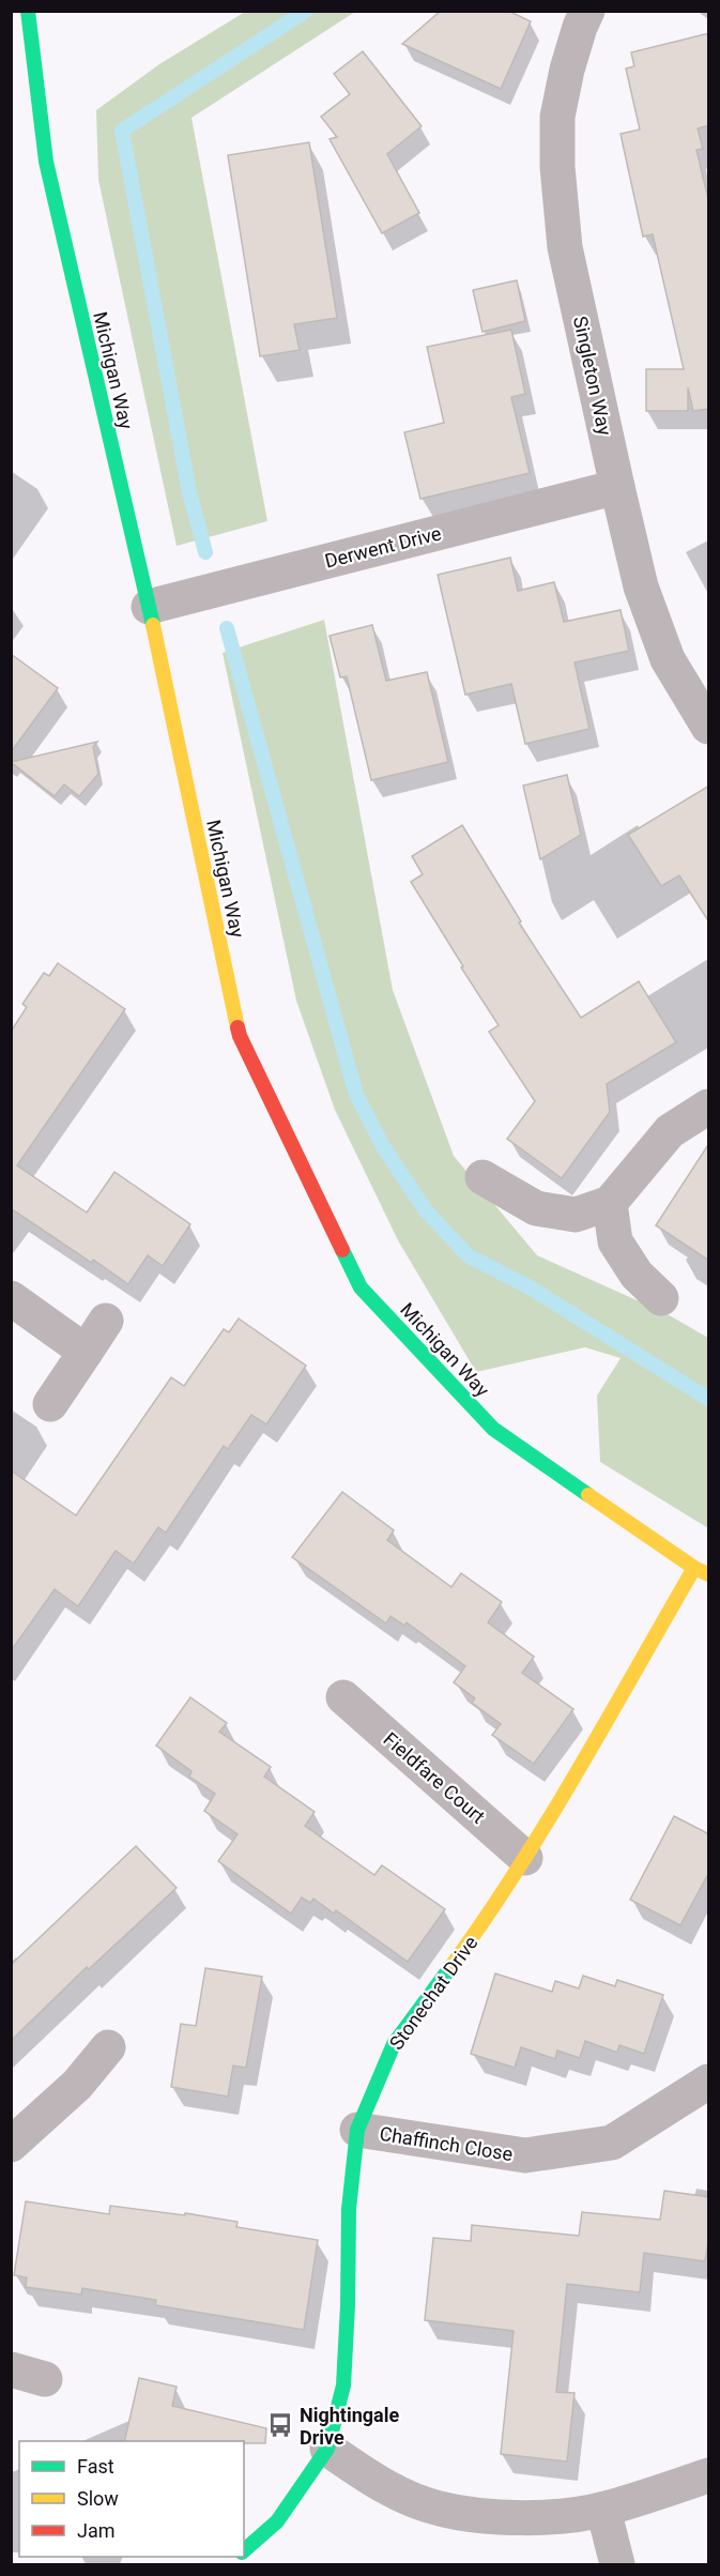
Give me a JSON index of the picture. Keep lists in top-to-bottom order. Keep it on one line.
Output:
{"streets":{"street":["Michigan Way","Singleton Way","Derwent Drive","Fieldfare Court","Stonechat Drive","Chaffinch Close"]},"crossings":[["Michigan Way","Derwent Drive"],["Michigan Way","Stonechat Drive"],["Singleton Way","Derwent Drive"],["Fieldfare Court","Stonechat Drive"],["Stonechat Drive","Chaffinch Close"]],"places":{"bus stop":["Nightingale Drive"]},"legend":["Fast","Slow","Jam"]}
